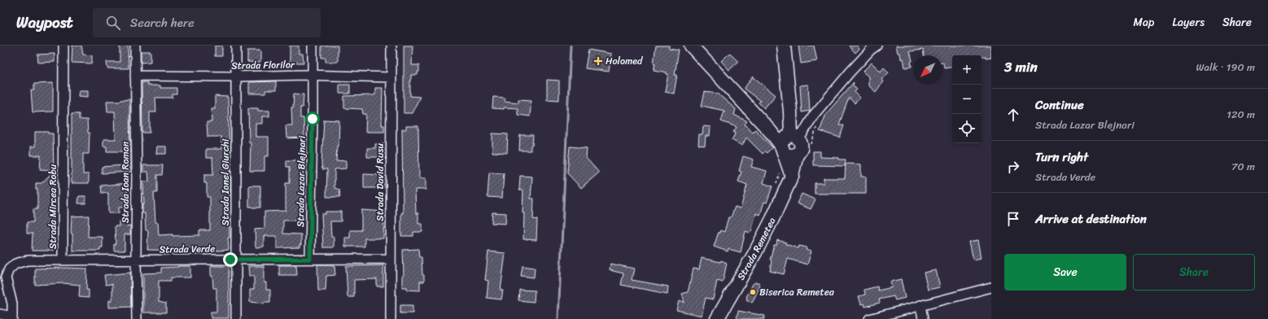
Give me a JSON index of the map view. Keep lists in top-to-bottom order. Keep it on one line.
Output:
{"streets":{"street":["Strada Florilor","Strada Lazar Blejnari","Strada Ioan Roman","Strada Ionel Giurchi","Strada David Rusu","Strada Mircea Robu","Strada Remetea","Strada Verde"]},"crossings":[["Strada Florilor","Strada Lazar Blejnari"],["Strada Florilor","Strada Ioan Roman"],["Strada Florilor","Strada Ionel Giurchi"],["Strada Florilor","Strada David Rusu"],["Strada Lazar Blejnari","Strada Verde"],["Strada Ioan Roman","Strada Verde"],["Strada Ionel Giurchi","Strada Verde"],["Strada David Rusu","Strada Verde"],["Strada Mircea Robu","Strada Verde"]],"places":{"health":["Holomed"],"other":["Biserica Remetea"]},"north":"bottom left","page":{"header":"Waypost","search":"Search here","nav":["Map","Layers","Share"],"heading":["3 min","Walk · 190 m"],"map_buttons":["+","−"],"list":[["Continue","Strada Lazar Blejnari","120 m"],["Turn right","Strada Verde","70 m"],"Arrive at destination"],"buttons":["Save","Share"]}}
